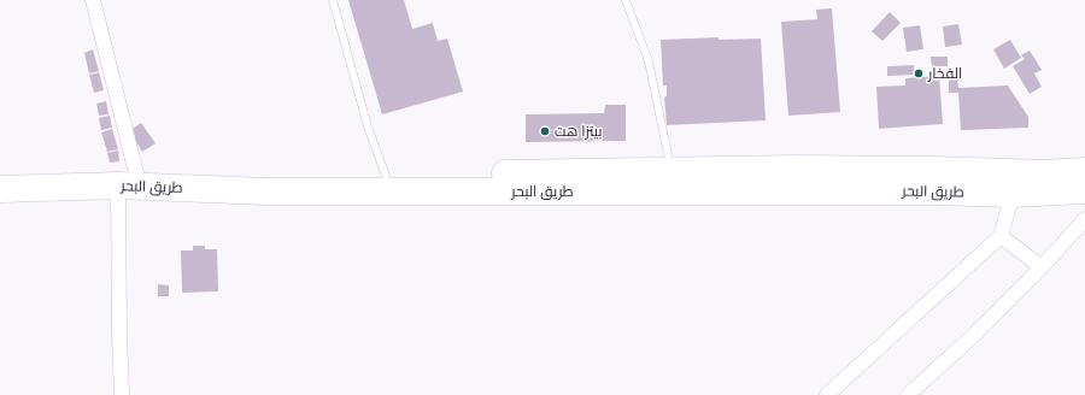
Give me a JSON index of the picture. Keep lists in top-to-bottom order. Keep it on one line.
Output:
{"streets":{"highway":["طريق البحر"]},"places":["الفخار","بيتزا هت"]}
